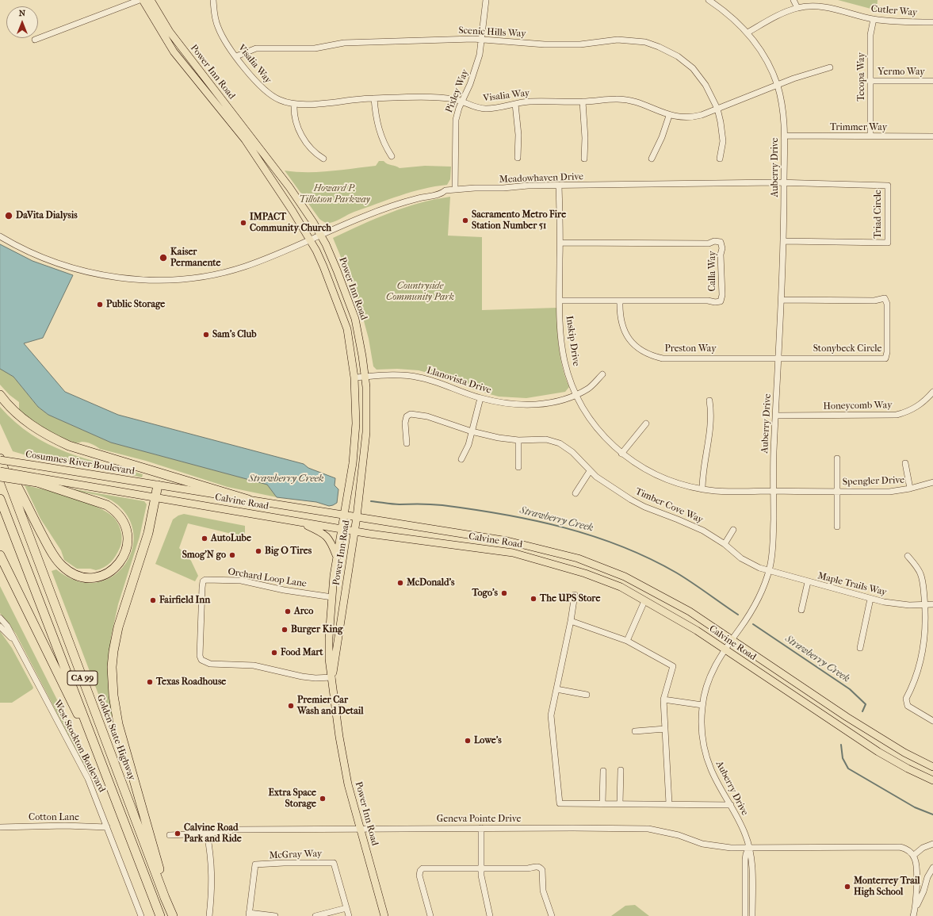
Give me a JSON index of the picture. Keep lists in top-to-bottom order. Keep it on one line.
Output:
{"streets":{"highway":["CA 99","Golden State Highway"],"main road":["Power Inn Road","Cosumnes River Boulevard","Calvine Road"],"street":["Cutler Way","Scenic Hills Way","Visalia Way","Yermo Way","Tecopa Way","Pixley Way","Trimmer Way","Auberry Drive","Meadowhaven Drive","Triad Circle","Calla Way","Inskip Drive","Preston Way","Stonybeck Circle","Llanovista Drive","Honeycomb Way","Spengler Drive","Timber Cove Way","Orchard Loop Lane","Maple Trails Way","West Stockton Boulevard","Cotton Lane","Geneva Pointe Drive","McGray Way"]},"crossings":[["Cutler Way","Tecopa Way"],["Cutler Way","Auberry Drive"],["Scenic Hills Way","Visalia Way"],["Scenic Hills Way","Pixley Way"],["Visalia Way","Pixley Way"],["Visalia Way","Auberry Drive"],["Power Inn Road","Meadowhaven Drive"],["Power Inn Road","Llanovista Drive"],["Power Inn Road","Calvine Road"],["Power Inn Road","Orchard Loop Lane"],["Power Inn Road","Geneva Pointe Drive"],["Yermo Way","Tecopa Way"],["Tecopa Way","Trimmer Way"],["Pixley Way","Meadowhaven Drive"],["Trimmer Way","Auberry Drive"],["Auberry Drive","Meadowhaven Drive"],["Auberry Drive","Triad Circle"],["Auberry Drive","Inskip Drive"],["Auberry Drive","Preston Way"],["Auberry Drive","Stonybeck Circle"],["Auberry Drive","Honeycomb Way"],["Auberry Drive","Spengler Drive"],["Auberry Drive","Calvine Road"],["Auberry Drive","Timber Cove Way"],["Auberry Drive","Maple Trails Way"],["Auberry Drive","Geneva Pointe Drive"],["Meadowhaven Drive","Triad Circle"],["Meadowhaven Drive","Inskip Drive"],["Calla Way","Inskip Drive"],["Calla Way","Preston Way"],["Inskip Drive","Llanovista Drive"],["Inskip Drive","Spengler Drive"],["Preston Way","Stonybeck Circle"],["Cosumnes River Boulevard","Calvine Road"],["Cosumnes River Boulevard","Golden State Highway"],["Timber Cove Way","Maple Trails Way"],["West Stockton Boulevard","Cotton Lane"]],"water":["Strawberry Creek"],"parks":["Howard P. Tillotson Parkway","Countryside Community Park"],"places":["DaVita Dialysis","Sacramento Metro Fire Station Number 51","IMPACT Community Church","Kaiser Permanente","Public Storage","Sam's Club","AutoLube","Big O Tires","Smog'N go","McDonald's","Togo's","The UPS Store","Fairfield Inn","Arco","Burger King","Food Mart","Texas Roadhouse","Premier Car Wash and Detail","Lowe's","Extra Space Storage","Calvine Road Park and Ride","Monterrey Trail High School"],"north":"top"}
